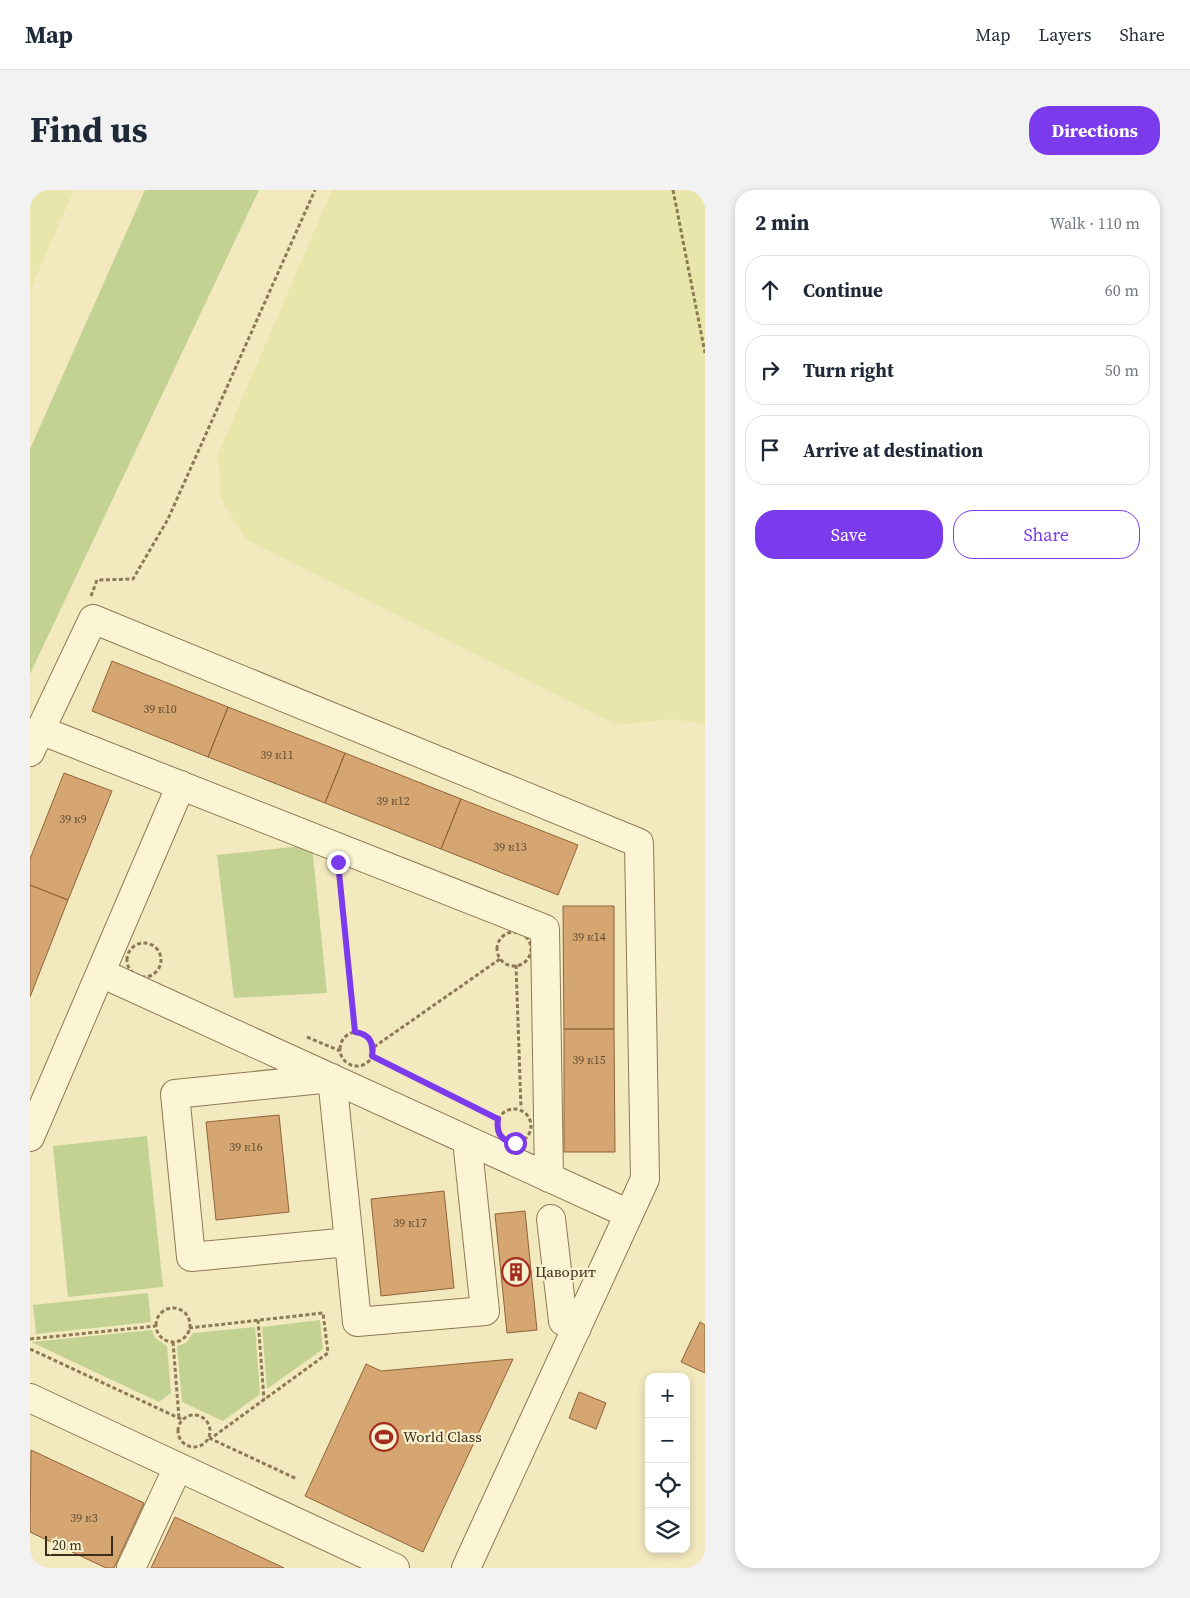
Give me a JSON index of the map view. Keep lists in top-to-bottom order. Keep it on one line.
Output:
{"places":{"building":["Цаворит"],"sports":["World Class"]},"house_numbers":["39 к10","39 к11","39 к12","39 к9","39 к13","39 к14","39 к15","39 к16","39 к17","39 к3"],"scale_bar":"20 m","page":{"header":"Map","nav":["Map","Layers","Share"],"title":"Find us","buttons":["Directions",["Save","Share"]],"heading":["2 min","Walk · 110 m"],"list":[["Continue","60 m"],["Turn right","50 m"],"Arrive at destination"],"map_buttons":["+","−"],"scale":"20 m"}}
